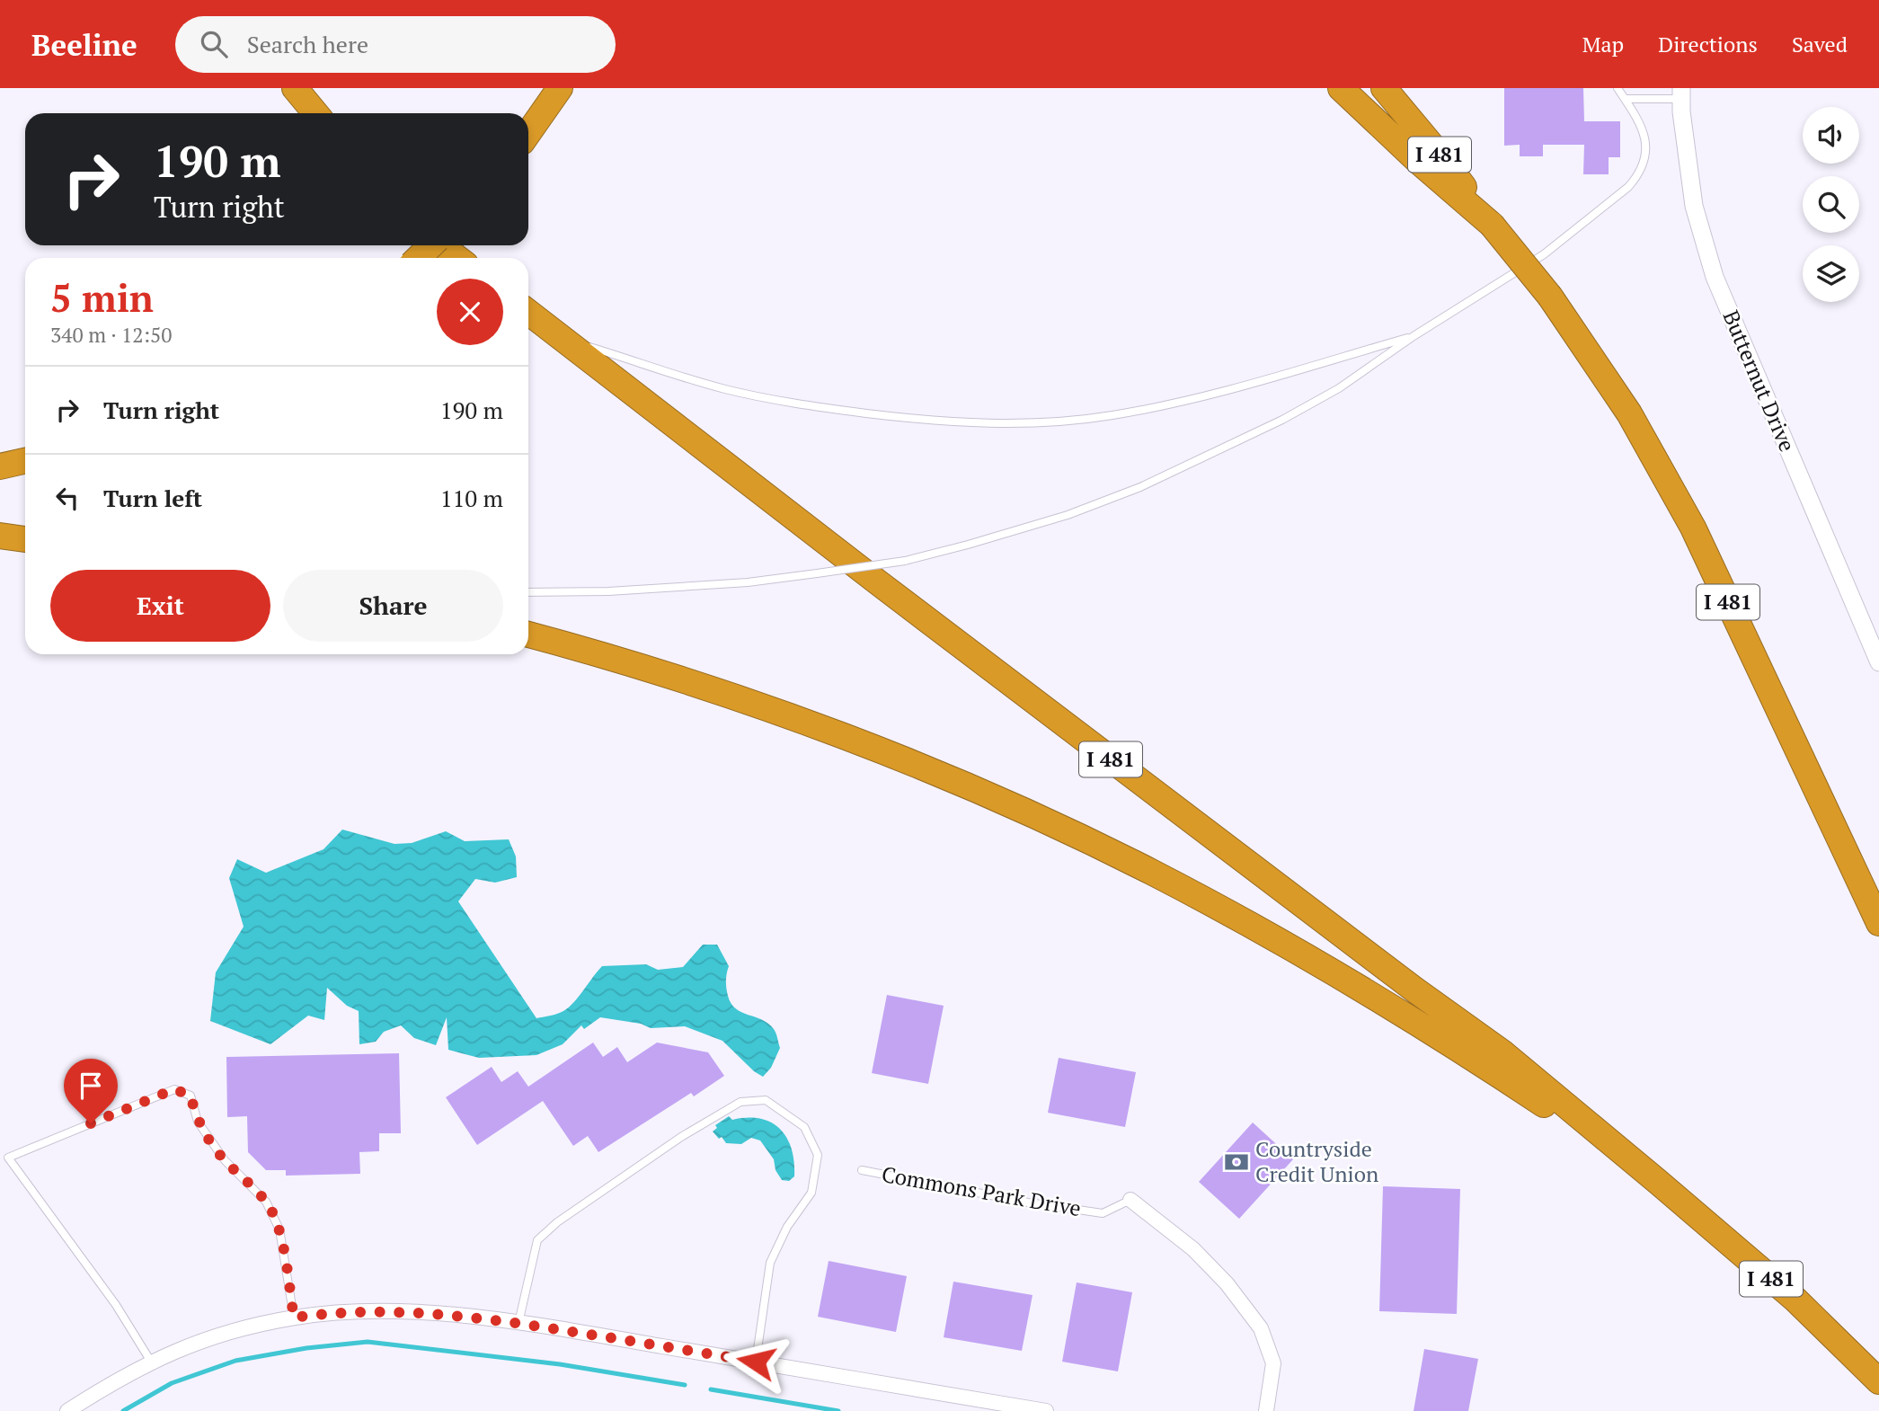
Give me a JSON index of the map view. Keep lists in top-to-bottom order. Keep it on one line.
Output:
{"streets":{"highway":["I 481"],"street":["Butternut Drive","Commons Park Drive"]},"places":{"bank":["Countryside Credit Union"]},"page":{"header":"Beeline","search":"Search here","nav":["Map","Directions","Saved"],"turn":["190 m","Turn right"],"heading":["5 min","340 m · 12:50"],"list":[{"name":"Turn right","value":"190 m"},{"name":"Turn left","value":"110 m"}],"buttons":["Exit","Share"]}}
